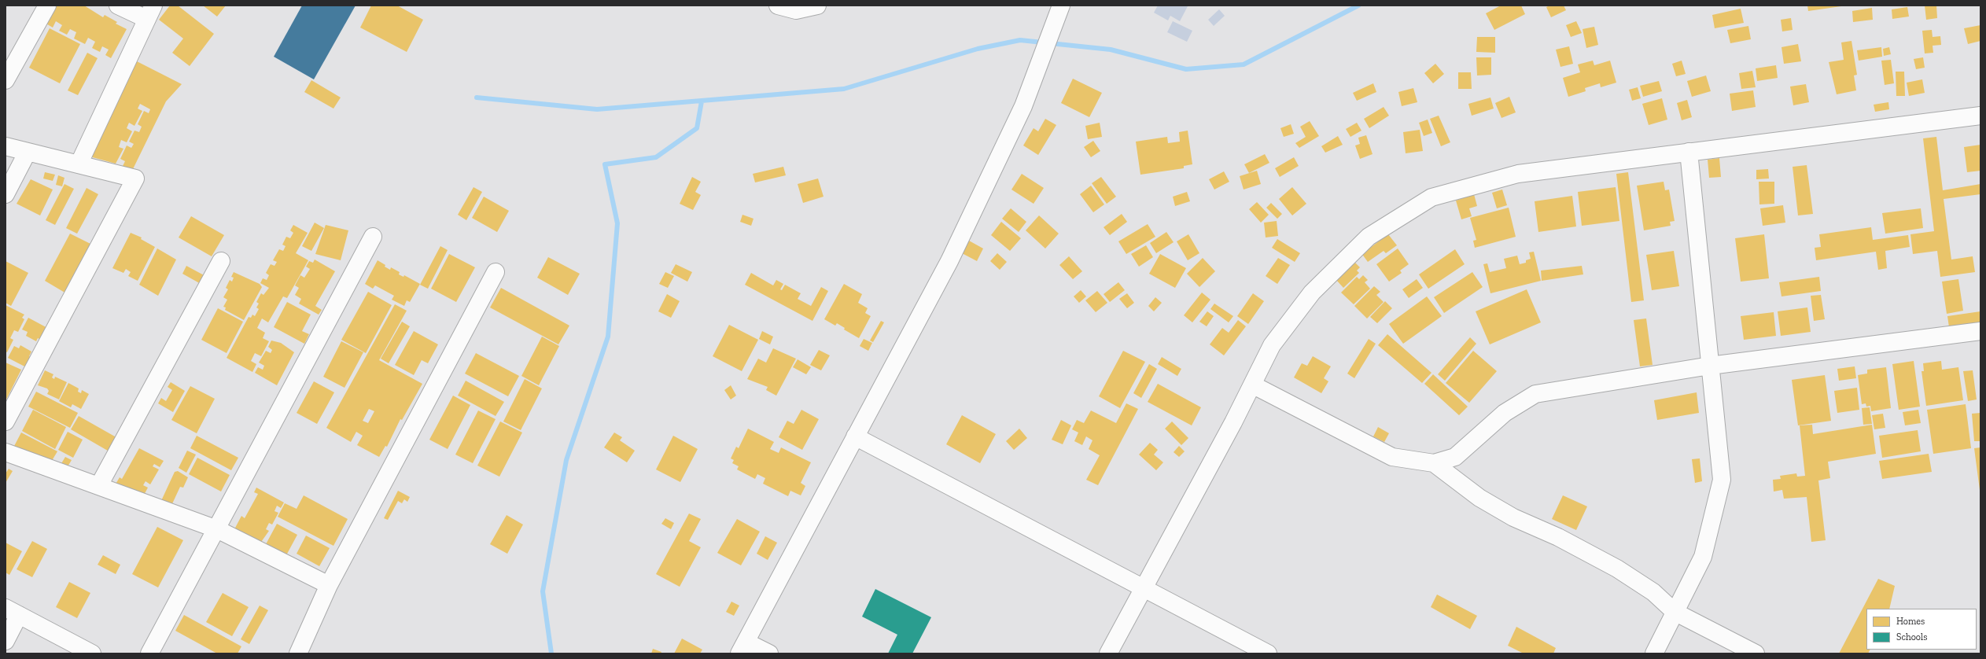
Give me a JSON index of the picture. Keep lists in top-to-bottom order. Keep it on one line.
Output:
{"legend":["Homes","Schools"]}
